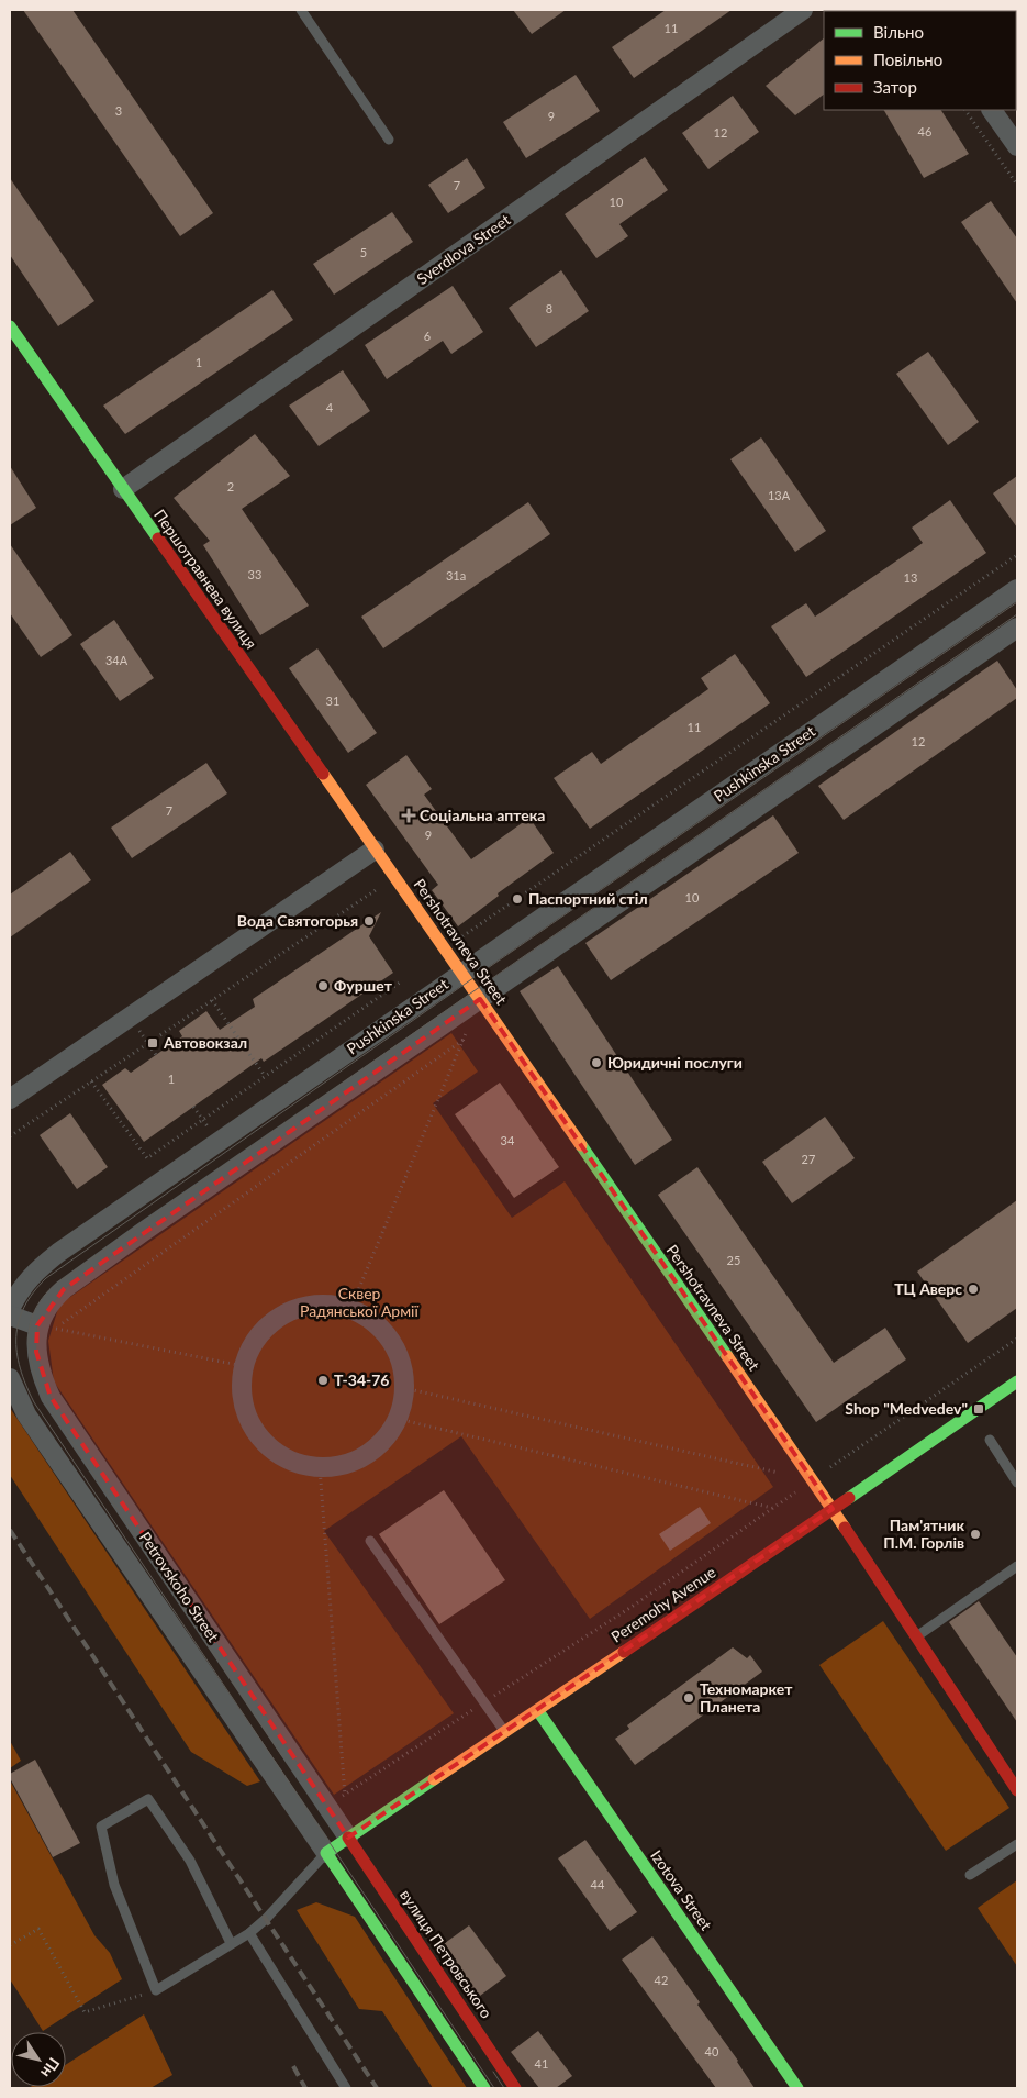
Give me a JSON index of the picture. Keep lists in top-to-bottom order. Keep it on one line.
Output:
{"streets":{"street":["Sverdlova Street","Першотравнева вулиця","Pushkinska Street","Pershotravneva Street","Petrovskoho Street","Peremohy Avenue","Izotova Street","вулиця Петровського"]},"crossings":[["Sverdlova Street","Першотравнева вулиця"],["Першотравнева вулиця","Pershotravneva Street"],["Pushkinska Street","Pershotravneva Street"],["Pushkinska Street","Petrovskoho Street"],["Pershotravneva Street","Peremohy Avenue"],["Petrovskoho Street","Peremohy Avenue"],["Petrovskoho Street","вулиця Петровського"],["Peremohy Avenue","Izotova Street"],["Peremohy Avenue","вулиця Петровського"]],"parks":["Сквер Радянської Армії"],"places":{"health":["Соціальна аптека"],"other":["Паспортний стіл","Вода Святогорья","Фуршет","Юридичні послуги","ТЦ Аверс","Т-34-76","Пам'ятник П.М. Горлів","Техномаркет Планета"],"transit":["Автовокзал","Shop \"Medvedev\""]},"house_numbers":["11","3","9","46","12","7","10","5","8","6","1","4","2","13А","33","31а","13","34А","31","11","12","7","9","10","1","34","27","25","44","42","40","41"],"legend":["Вільно","Повільно","Затор"],"north":"bottom right"}
